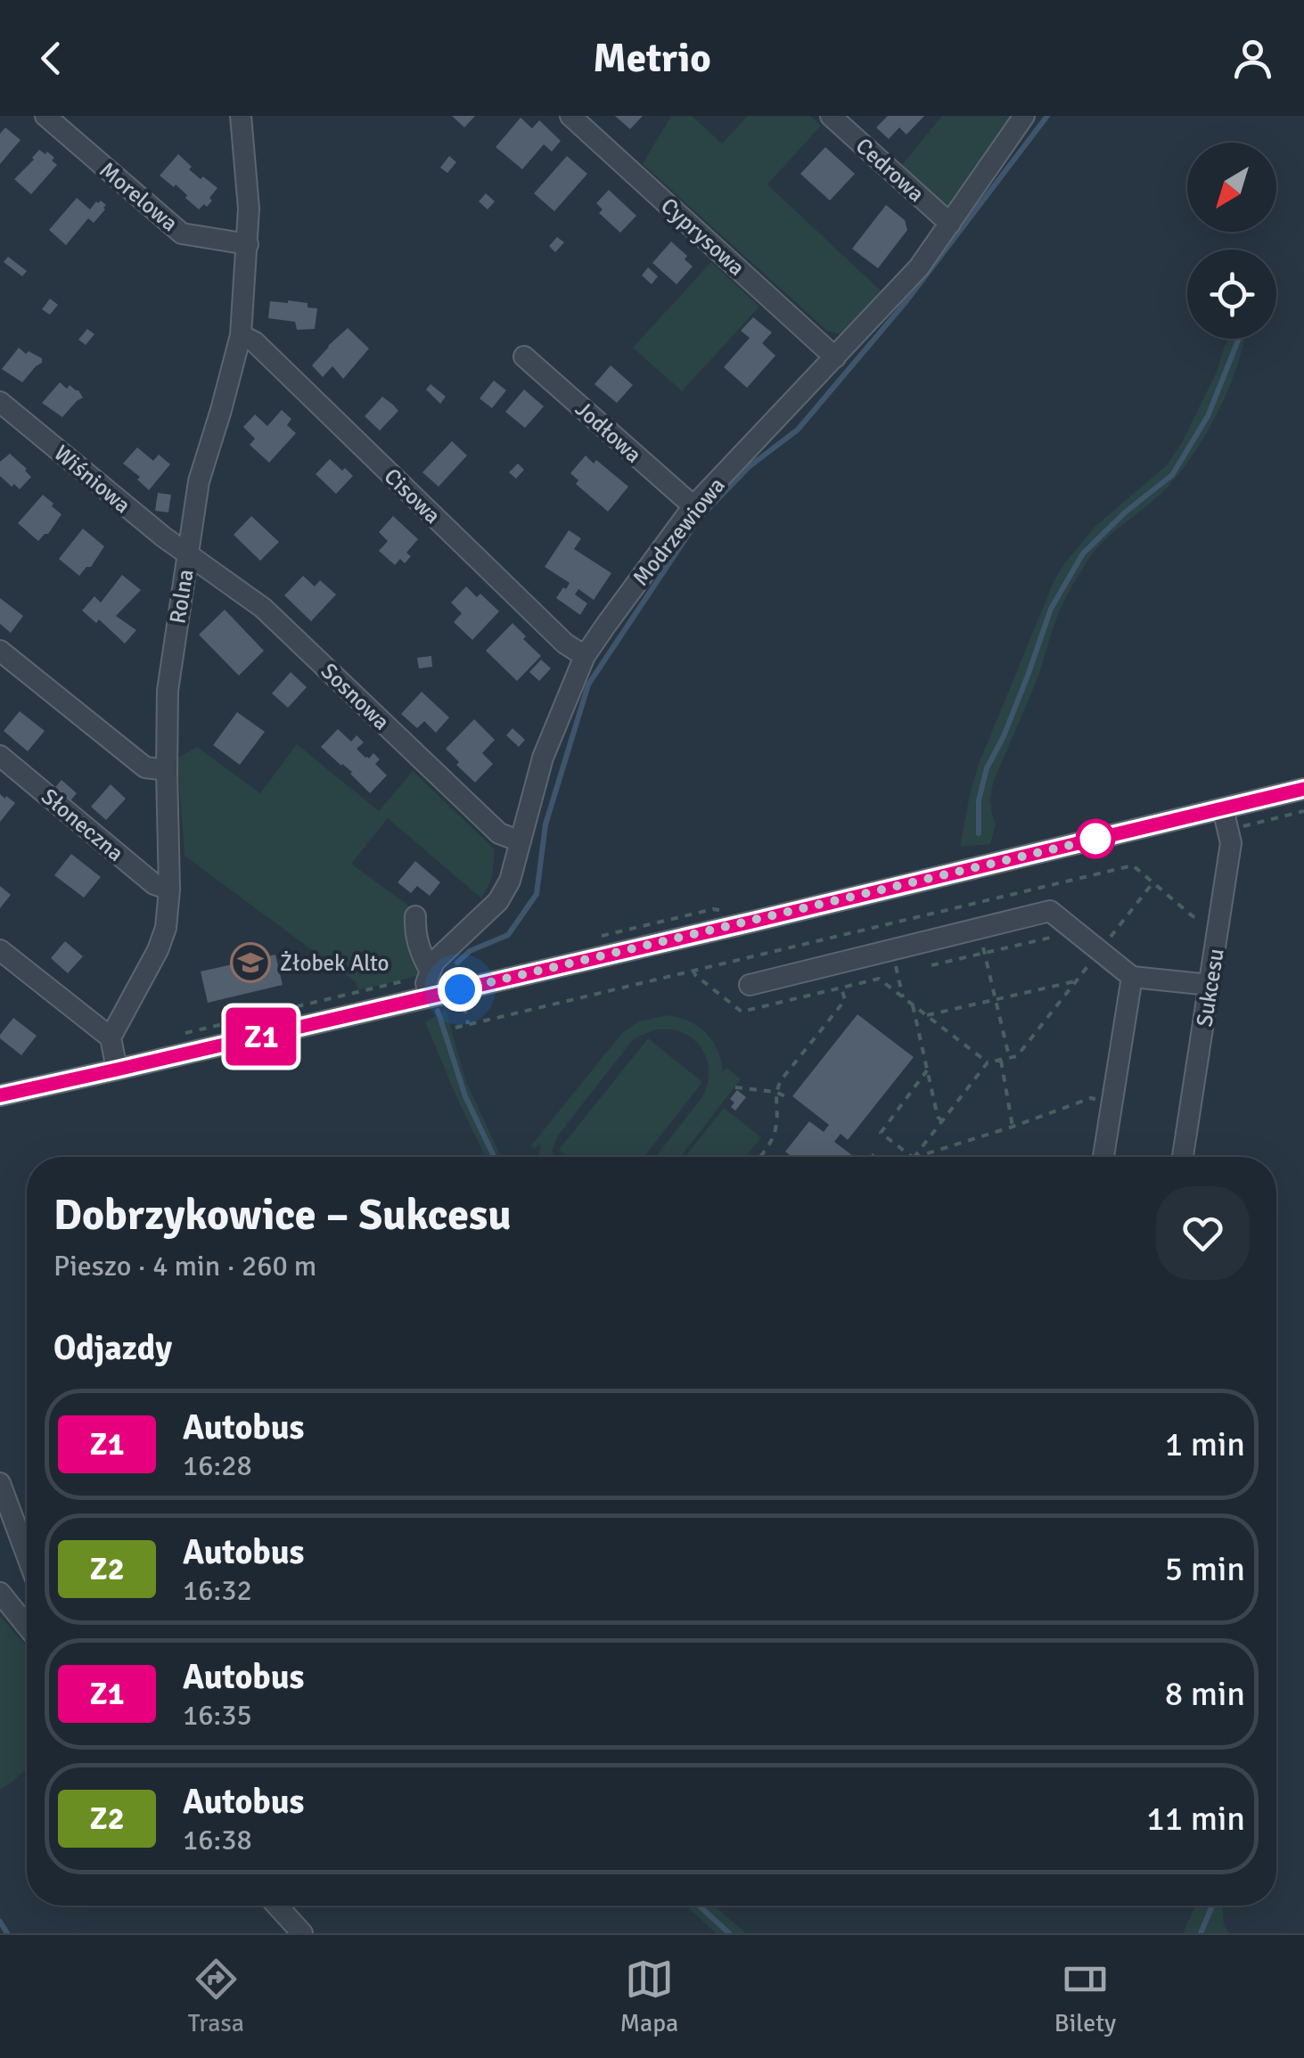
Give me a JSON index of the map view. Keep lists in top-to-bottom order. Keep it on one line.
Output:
{"streets":{"street":["Cedrowa","Morelowa","Cyprysowa","Jodłowa","Wiśniowa","Cisowa","Modrzewiowa","Rolna","Sosnowa","Słoneczna","Sukcesu"]},"crossings":[["Cedrowa","Modrzewiowa"],["Morelowa","Rolna"],["Cyprysowa","Modrzewiowa"],["Jodłowa","Modrzewiowa"],["Wiśniowa","Rolna"],["Wiśniowa","Sosnowa"],["Cisowa","Modrzewiowa"],["Cisowa","Rolna"],["Modrzewiowa","Sosnowa"],["Rolna","Sosnowa"],["Rolna","Słoneczna"]],"places":{"school or university":["Żłobek Alto"]},"lines":["bus line Z1"],"north":"bottom left","page":{"header":"Metrio","on_map":"Z1","heading":[["Dobrzykowice – Sukcesu","Pieszo · 4 min · 260 m"],"Odjazdy"],"list":[{"mark":"Z1","name":"Autobus","note":"16:28","value":"1 min"},{"mark":"Z2","name":"Autobus","note":"16:32","value":"5 min"},{"mark":"Z1","name":"Autobus","note":"16:35","value":"8 min"},{"mark":"Z2","name":"Autobus","note":"16:38","value":"11 min"}],"tabs":["Trasa","Mapa","Bilety"]}}
